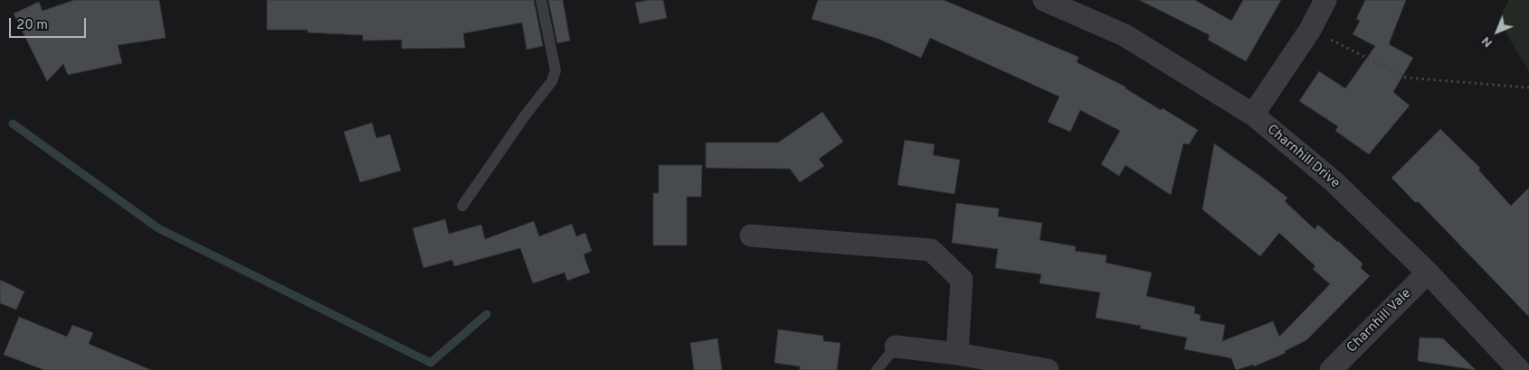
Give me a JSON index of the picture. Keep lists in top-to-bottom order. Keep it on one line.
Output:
{"streets":{"street":["Charnhill Drive","Charnhill Vale"]},"crossings":[["Charnhill Drive","Charnhill Vale"]],"scale_bar":"20 m","north":"bottom left"}
